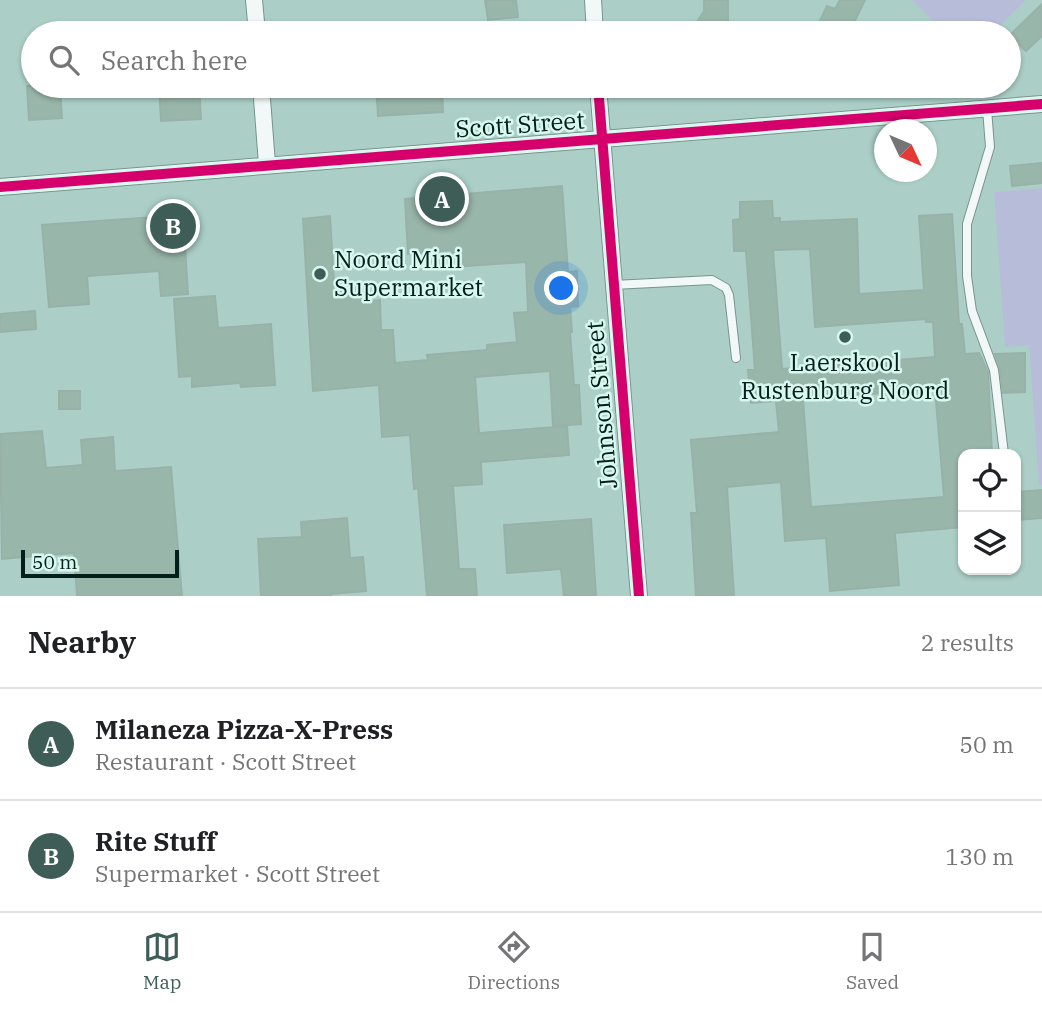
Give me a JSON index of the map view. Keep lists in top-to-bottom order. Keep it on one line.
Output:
{"streets":{"street":["Scott Street","Johnson Street"]},"crossings":[["Scott Street","Johnson Street"]],"places":["Noord Mini Supermarket","Laerskool Rustenburg Noord"],"scale_bar":"50 m","north":"bottom right","page":{"search":"Search here","pins":["A","B"],"scale":"50 m","heading":["Nearby","2 results"],"list":[{"mark":"A","name":"Milaneza Pizza-X-Press","note":"Restaurant · Scott Street","value":"50 m"},{"mark":"B","name":"Rite Stuff","note":"Supermarket · Scott Street","value":"130 m"}],"nav":["Map","Directions","Saved"]}}
